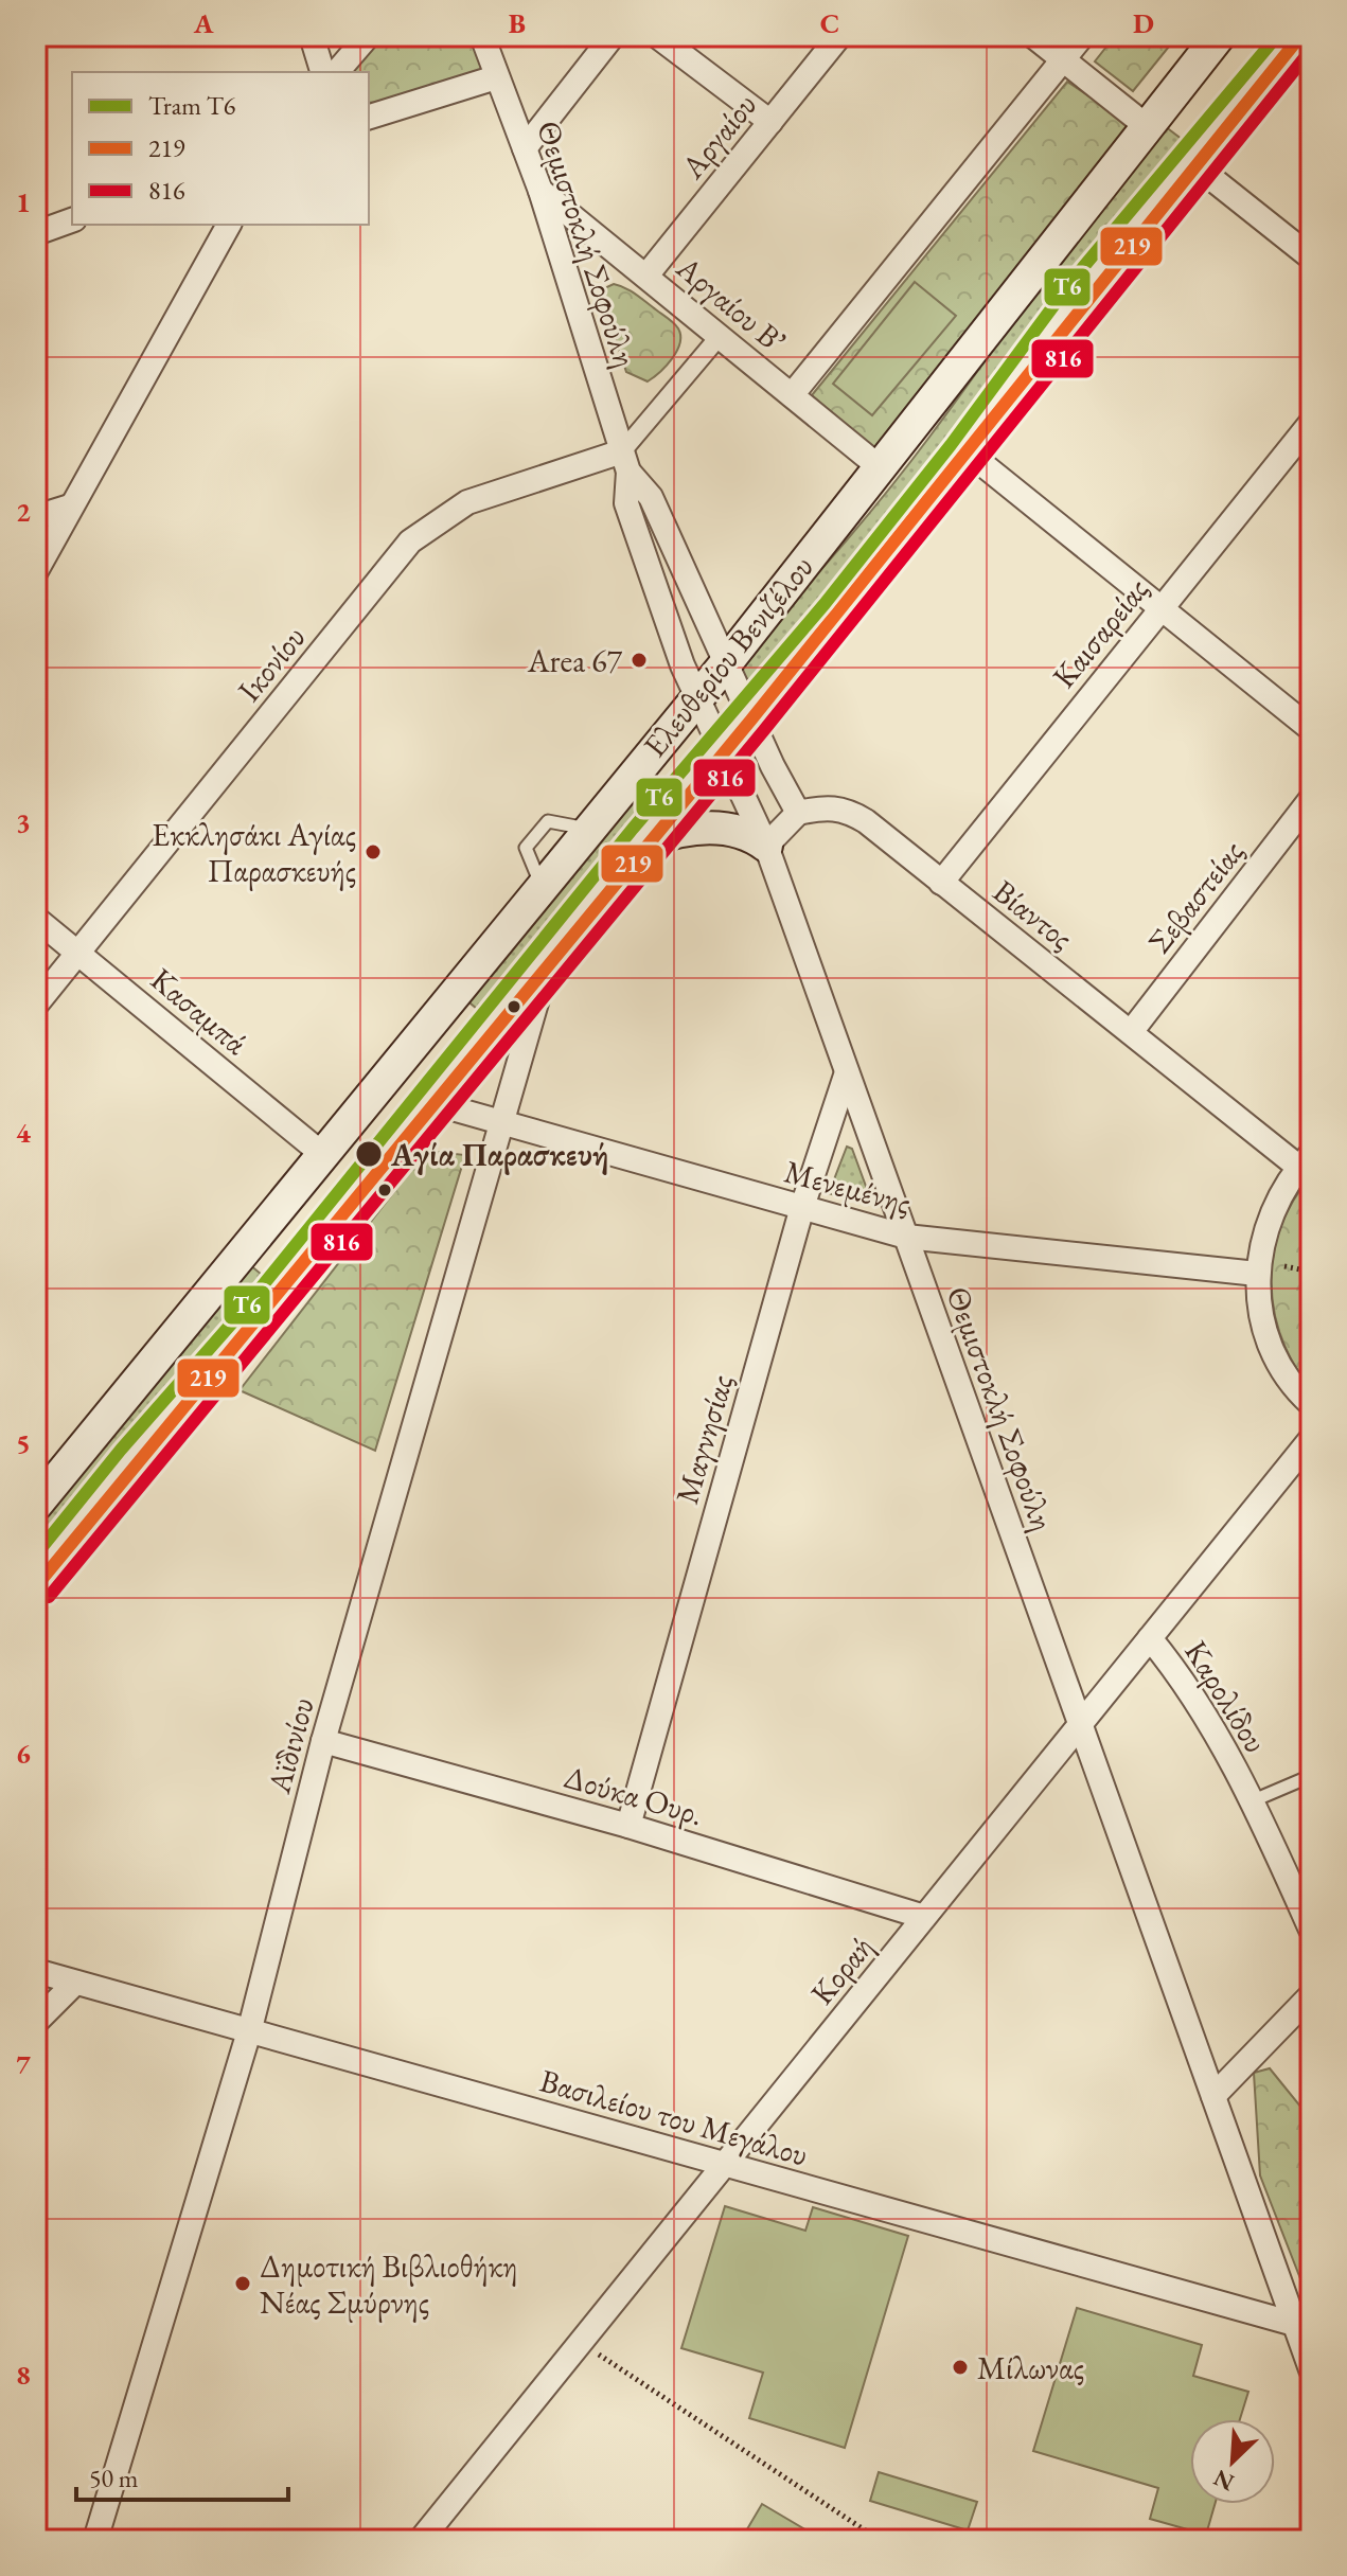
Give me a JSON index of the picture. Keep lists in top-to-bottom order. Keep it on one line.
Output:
{"streets":{"main road":["Ελευθερίου Βενιζέλου"],"street":["Αργαίου","Θεμιστοκλή Σοφούλη","Αργαίου Β᾽","Καισαρείας","Ικονίου","Σεβαστείας","Βίαντος","Κασαμπά","Μενεμένης","Μαγνησίας","Καρολίδου","Αϊδινίου","Δούκα Ουρ.","Κοραή","Βασιλείου του Μεγάλου"]},"crossings":[["Αργαίου","Αργαίου Β᾽"],["Θεμιστοκλή Σοφούλη","Αργαίου Β᾽"],["Θεμιστοκλή Σοφούλη","Ελευθερίου Βενιζέλου"],["Θεμιστοκλή Σοφούλη","Ικονίου"],["Θεμιστοκλή Σοφούλη","Μενεμένης"],["Θεμιστοκλή Σοφούλη","Μαγνησίας"],["Θεμιστοκλή Σοφούλη","Κοραή"],["Θεμιστοκλή Σοφούλη","Βασιλείου του Μεγάλου"],["Αργαίου Β᾽","Ελευθερίου Βενιζέλου"],["Καισαρείας","Βίαντος"],["Ελευθερίου Βενιζέλου","Κασαμπά"],["Ελευθερίου Βενιζέλου","Μενεμένης"],["Ελευθερίου Βενιζέλου","Αϊδινίου"],["Ικονίου","Κασαμπά"],["Σεβαστείας","Βίαντος"],["Μενεμένης","Μαγνησίας"],["Μενεμένης","Αϊδινίου"],["Μαγνησίας","Δούκα Ουρ."],["Καρολίδου","Κοραή"],["Αϊδινίου","Δούκα Ουρ."],["Αϊδινίου","Βασιλείου του Μεγάλου"],["Δούκα Ουρ.","Κοραή"],["Κοραή","Βασιλείου του Μεγάλου"]],"places":["Area 67","Εκκλησάκι Αγίας Παρασκευής","Αγία Παρασκευή","Δημοτική Βιβλιοθήκη Νέας Σμύρνης","Μίλωνας"],"lines":["tram line Τ6","transit line 219","transit line 816"],"legend":["Tram Τ6","219","816"],"scale_bar":"50 m","north":"bottom left","grid":{"columns":["A","B","C","D"],"rows":["1","2","3","4","5","6","7","8"]}}
